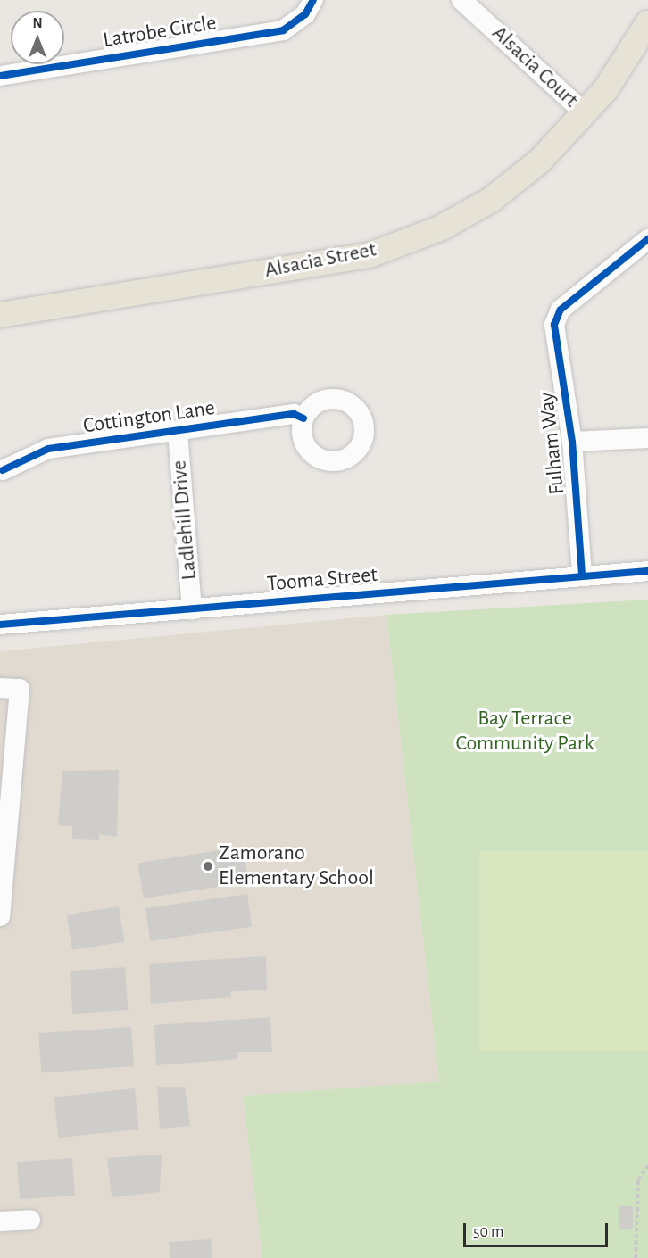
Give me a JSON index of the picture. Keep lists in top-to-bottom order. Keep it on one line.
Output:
{"streets":{"main road":["Alsacia Street"],"street":["Latrobe Circle","Alsacia Court","Cottington Lane","Fulham Way","Ladlehill Drive","Tooma Street"]},"crossings":[["Alsacia Court","Alsacia Street"],["Cottington Lane","Ladlehill Drive"],["Fulham Way","Tooma Street"],["Ladlehill Drive","Tooma Street"]],"parks":["Bay Terrace Community Park"],"places":["Zamorano Elementary School"],"scale_bar":"50 m","north":"top"}
